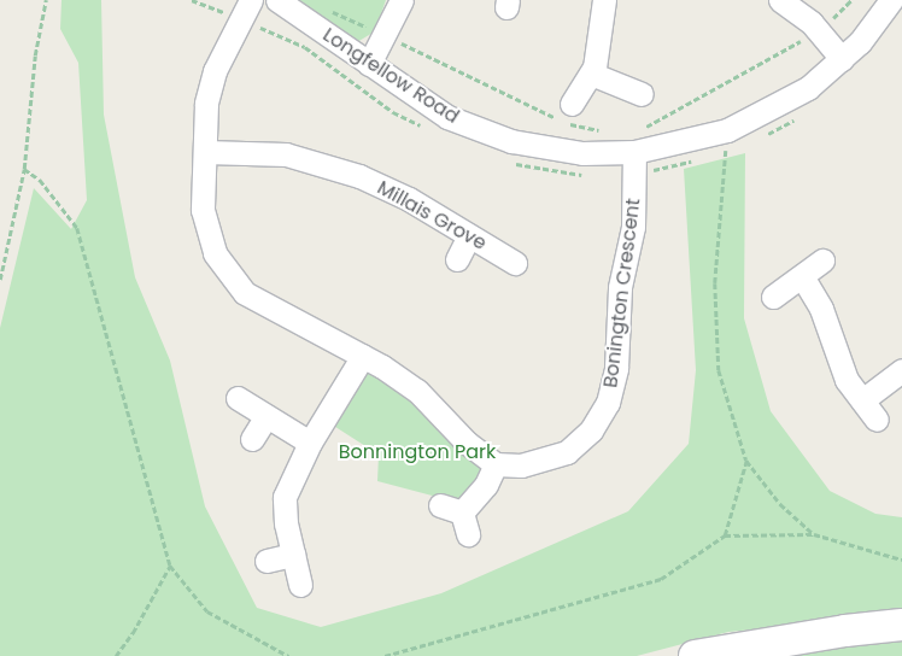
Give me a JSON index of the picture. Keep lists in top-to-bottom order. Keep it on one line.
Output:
{"streets":{"street":["Longfellow Road","Millais Grove","Bonington Crescent"]},"crossings":[["Longfellow Road","Bonington Crescent"]],"parks":["Bonnington Park"]}
